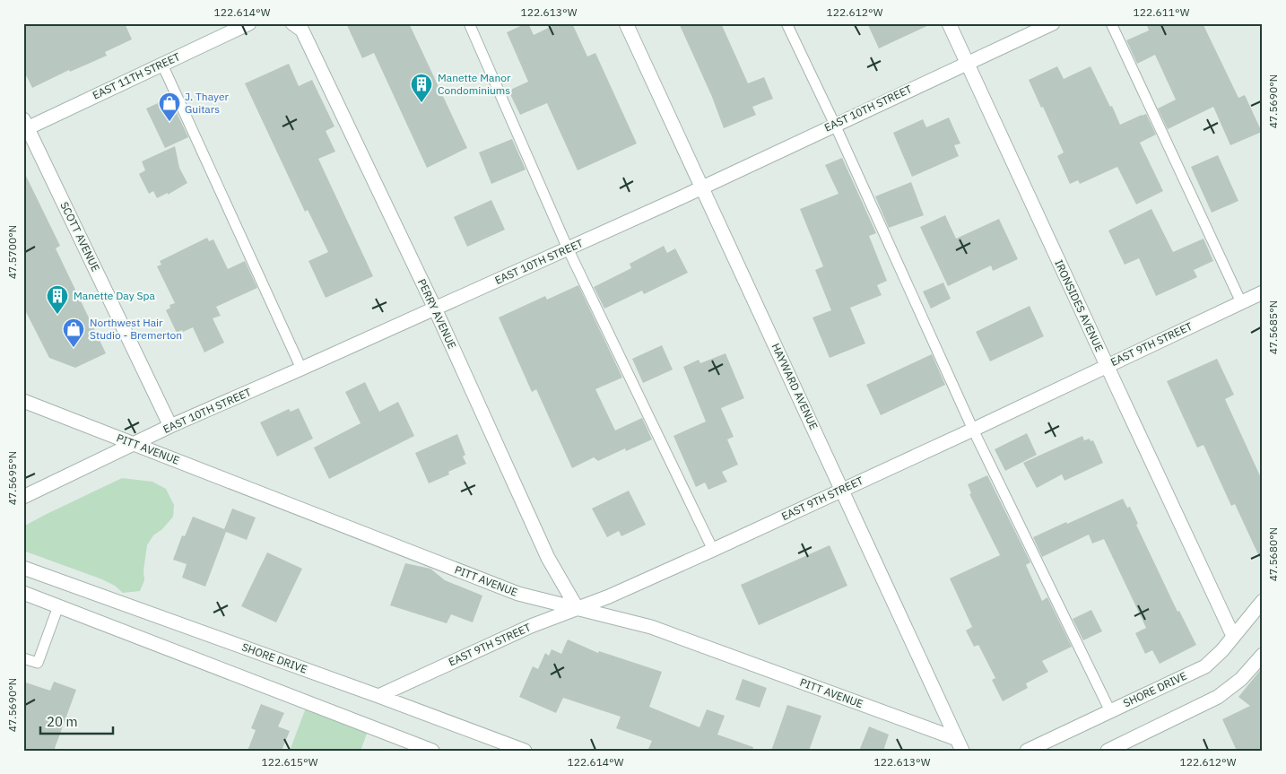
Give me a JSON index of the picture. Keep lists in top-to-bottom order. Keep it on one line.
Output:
{"streets":{"street":["EAST 11TH STREET","EAST 10TH STREET","SCOTT AVENUE","IRONSIDES AVENUE","PERRY AVENUE","EAST 9TH STREET","HAYWARD AVENUE","PITT AVENUE","SHORE DRIVE"]},"crossings":[["EAST 11TH STREET","SCOTT AVENUE"],["EAST 10TH STREET","SCOTT AVENUE"],["EAST 10TH STREET","IRONSIDES AVENUE"],["EAST 10TH STREET","PERRY AVENUE"],["EAST 10TH STREET","HAYWARD AVENUE"],["EAST 10TH STREET","PITT AVENUE"],["IRONSIDES AVENUE","EAST 9TH STREET"],["IRONSIDES AVENUE","SHORE DRIVE"],["PERRY AVENUE","EAST 9TH STREET"],["PERRY AVENUE","PITT AVENUE"],["EAST 9TH STREET","HAYWARD AVENUE"],["EAST 9TH STREET","PITT AVENUE"],["EAST 9TH STREET","SHORE DRIVE"],["HAYWARD AVENUE","PITT AVENUE"]],"places":{"building":["Manette Manor Condominiums","Manette Day Spa"],"shop":["J. Thayer Guitars","Northwest Hair Studio - Bremerton"]},"scale_bar":"20 m","coordinates":["122.614°W","122.613°W","122.612°W","122.611°W","47.5690°N","47.5700°N","47.5685°N","47.5695°N","47.5680°N","122.615°W"]}
